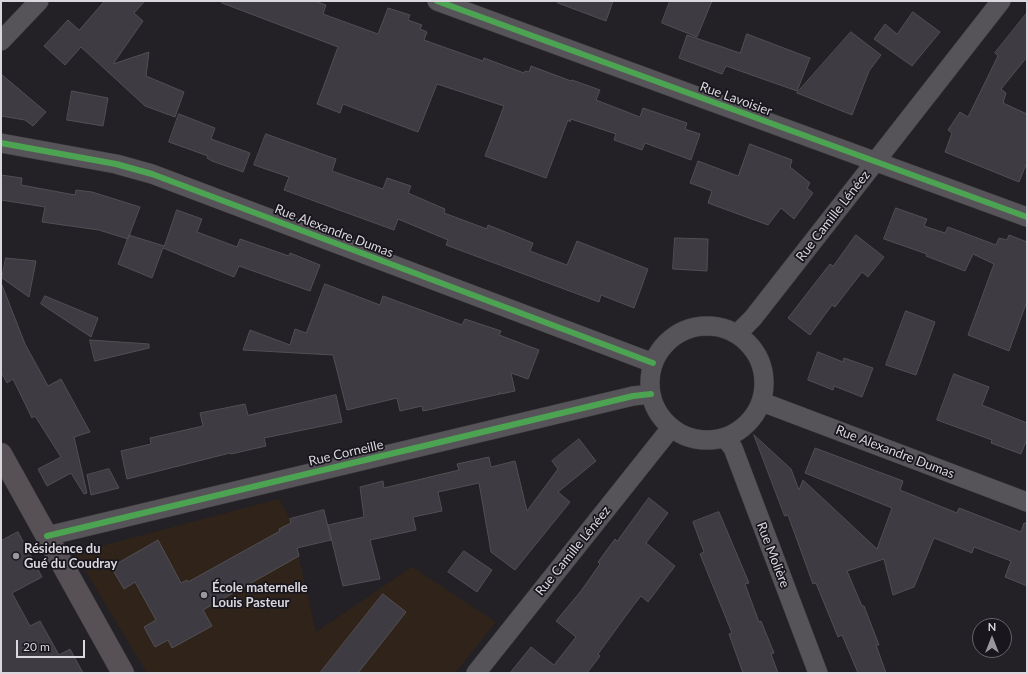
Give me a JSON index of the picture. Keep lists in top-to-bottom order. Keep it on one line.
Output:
{"streets":{"street":["Rue Lavoisier","Rue Camille Lénéez","Rue Alexandre Dumas","Rue Corneille","Rue Molière"]},"crossings":[["Rue Lavoisier","Rue Camille Lénéez"],["Rue Camille Lénéez","Rue Alexandre Dumas"],["Rue Camille Lénéez","Rue Corneille"],["Rue Camille Lénéez","Rue Molière"],["Rue Alexandre Dumas","Rue Corneille"],["Rue Alexandre Dumas","Rue Molière"],["Rue Corneille","Rue Molière"]],"places":["Résidence du Gué du Coudray","École maternelle Louis Pasteur"],"scale_bar":"20 m","north":"top"}
